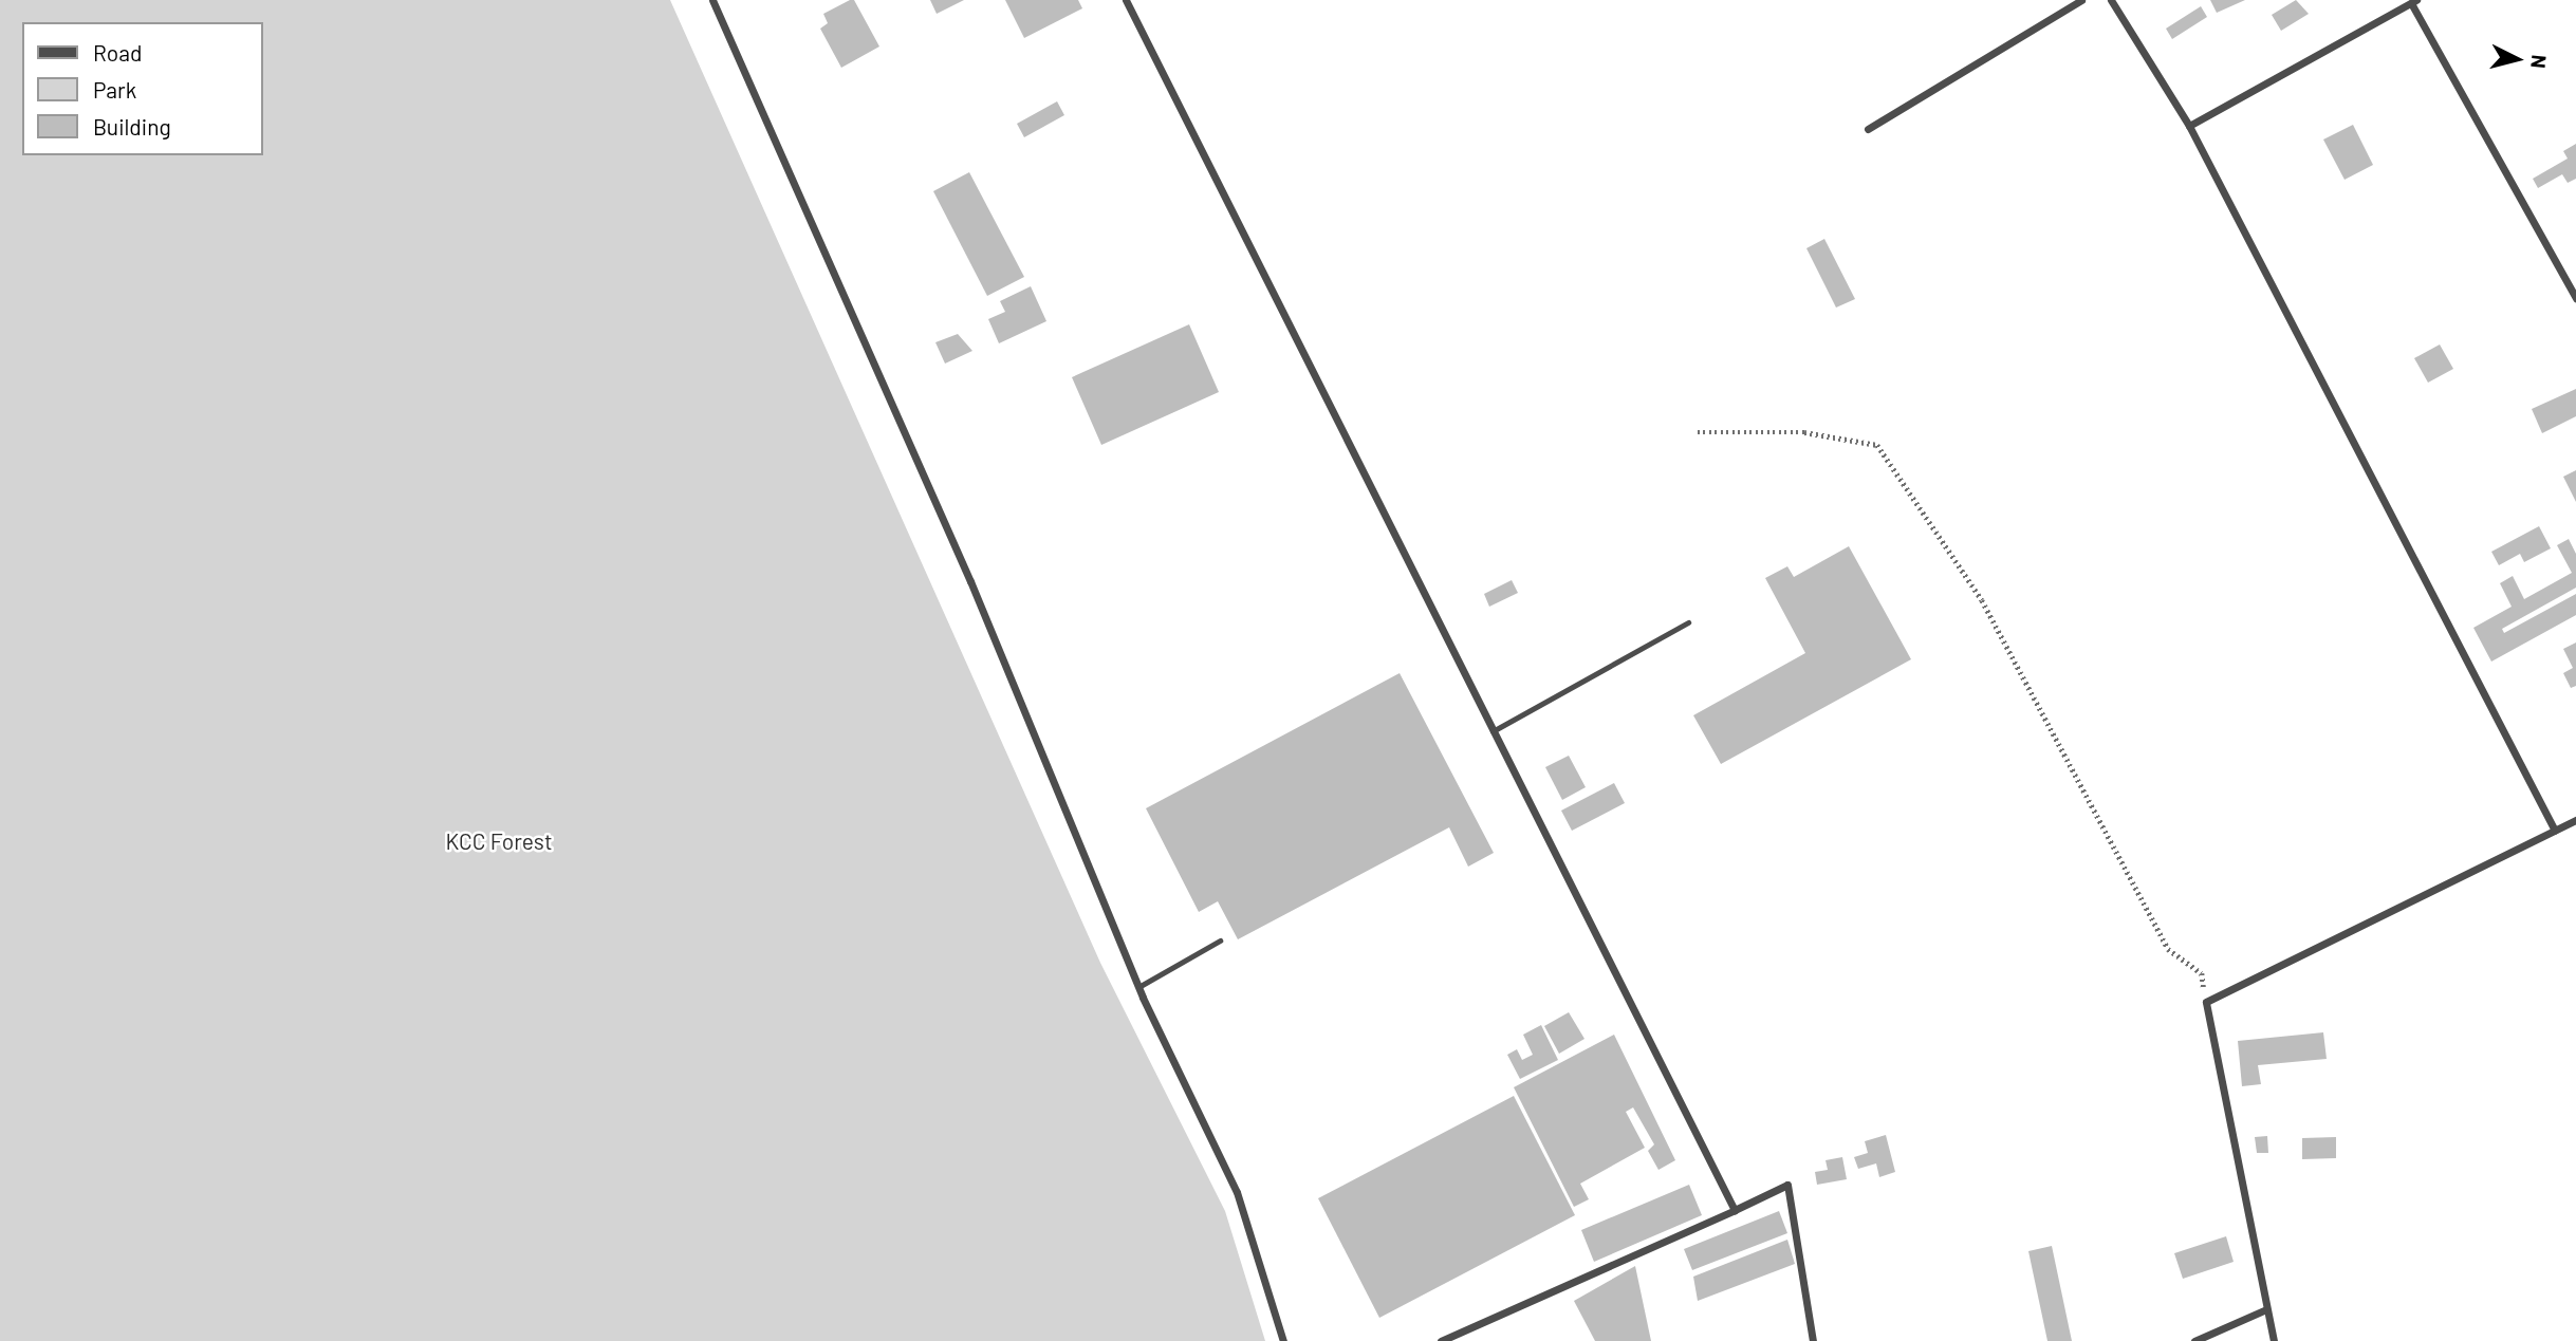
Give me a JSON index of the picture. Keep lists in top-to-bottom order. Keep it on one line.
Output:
{"parks":["KCC Forest"],"legend":["Road","Park","Building"],"north":"right"}
